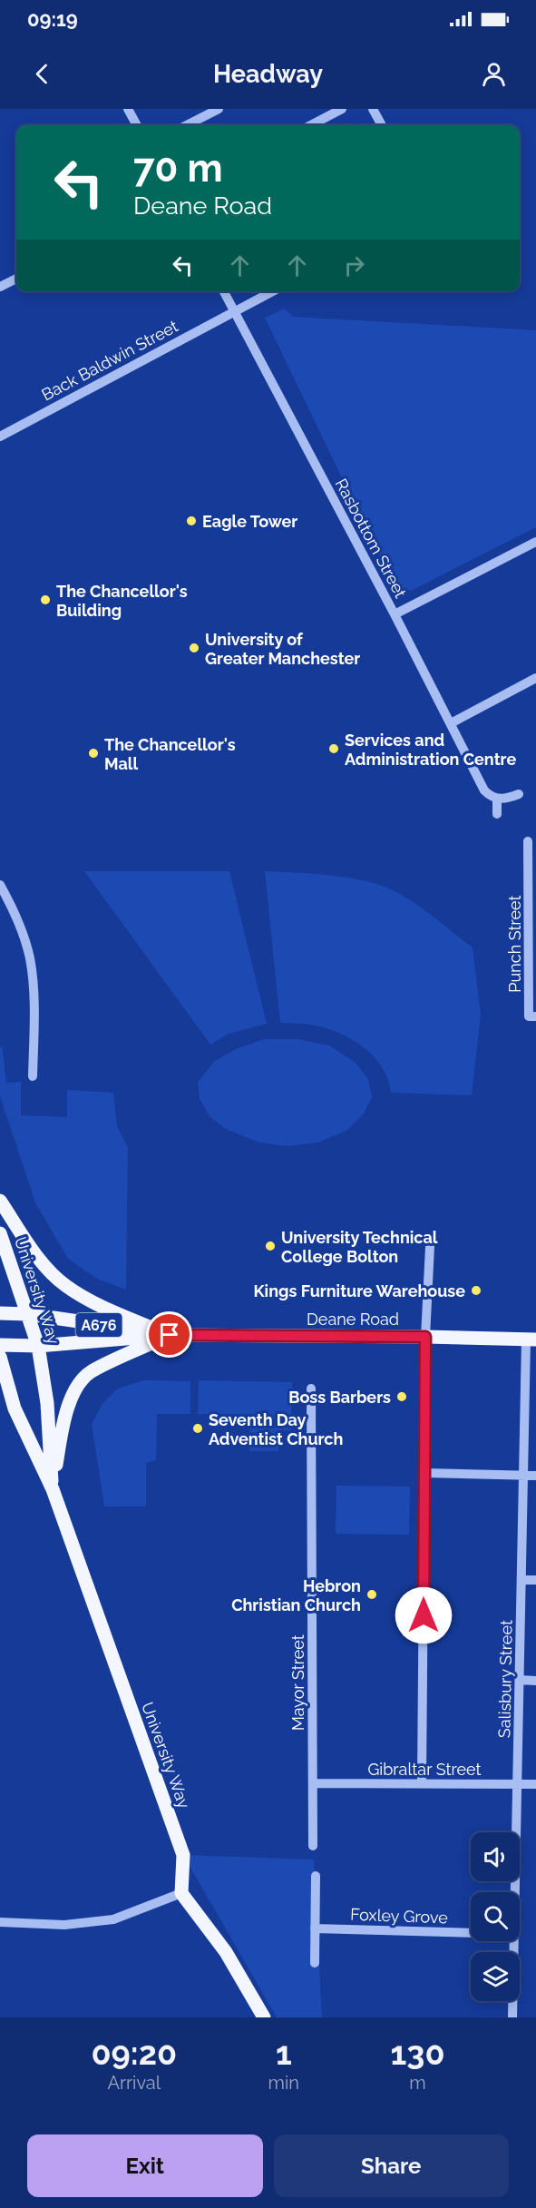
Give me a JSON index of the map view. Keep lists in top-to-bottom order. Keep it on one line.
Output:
{"streets":{"main road":["University Way","Deane Road","A676"],"street":["Back Baldwin Street","Rasbottom Street","Punch Street","Salisbury Street","Mayor Street","Gibraltar Street","Foxley Grove"]},"crossings":[["Back Baldwin Street","Rasbottom Street"],["University Way","Deane Road"],["Deane Road","Salisbury Street"],["Salisbury Street","Gibraltar Street"],["Mayor Street","Gibraltar Street"]],"places":["Eagle Tower","The Chancellor's Building","University of Greater Manchester","Services and Administration Centre","The Chancellor's Mall","University Technical College Bolton","Kings Furniture Warehouse","Boss Barbers","Seventh Day Adventist Church","Hebron Christian Church"],"page":{"status":"09:19","header":"Headway","turn":["70 m","Deane Road"],"eta":["09:20","Arrival","1","min","130","m"],"buttons":["Exit","Share"]}}
